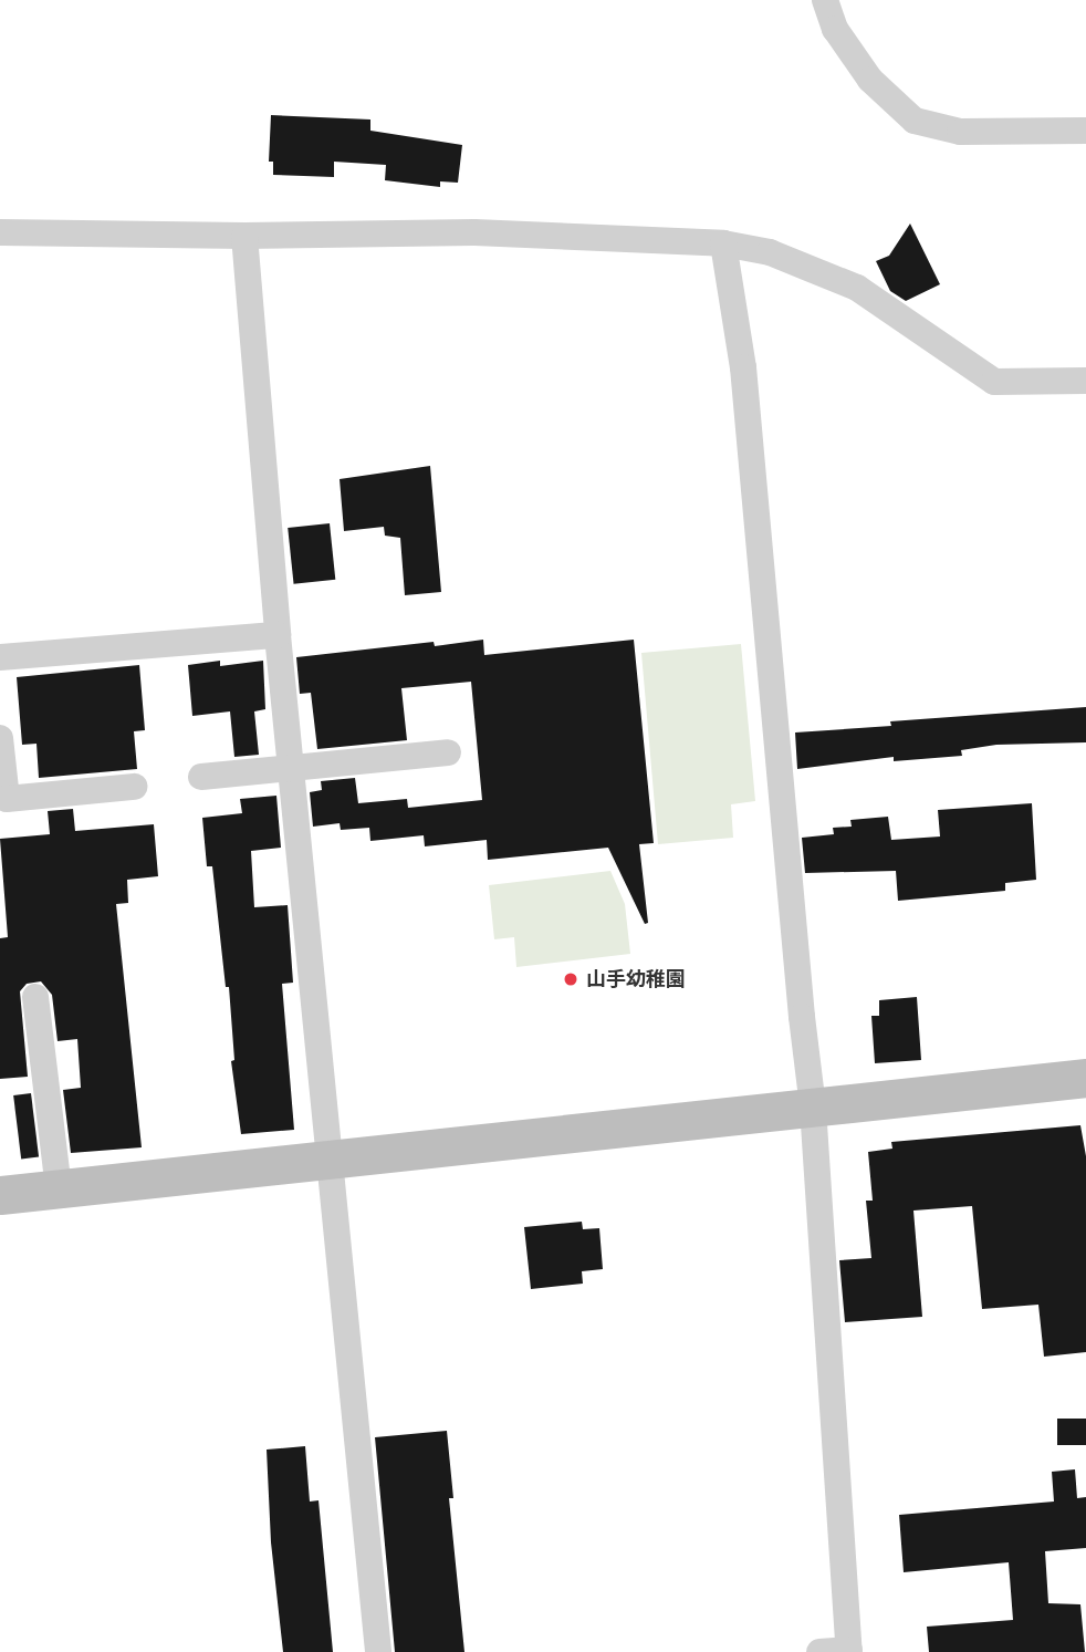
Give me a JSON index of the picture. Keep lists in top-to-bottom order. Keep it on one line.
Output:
{"places":["山手幼稚園"]}
